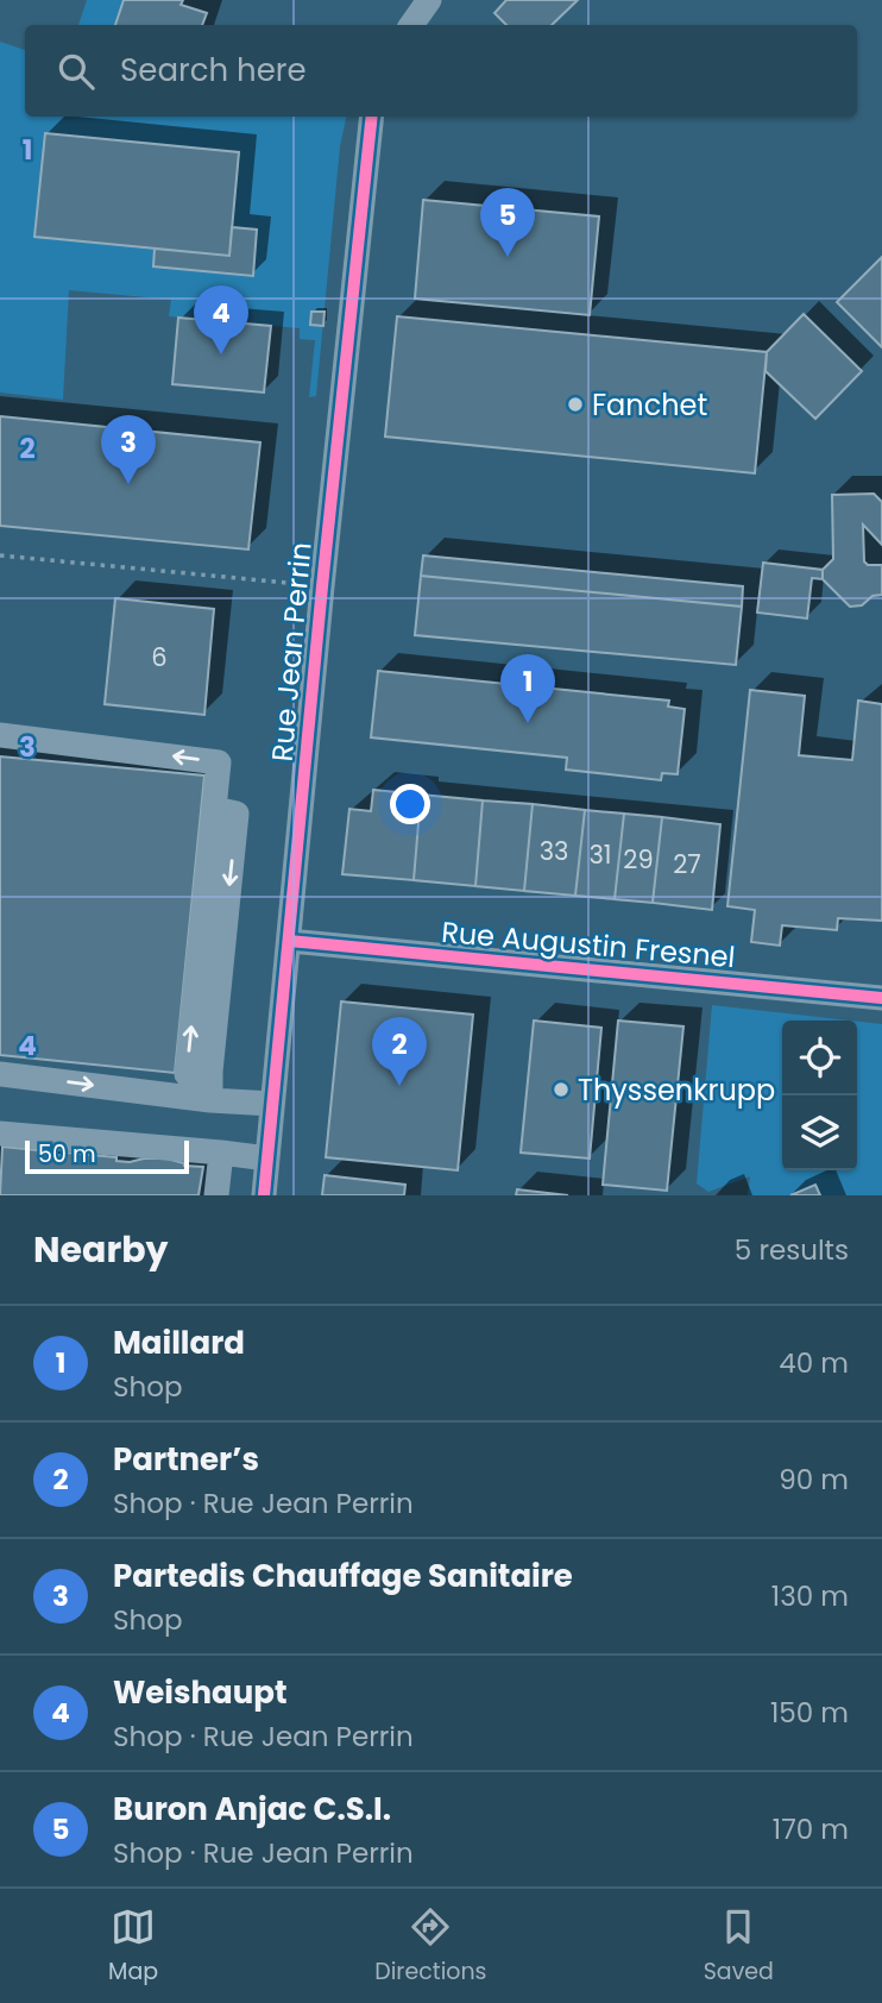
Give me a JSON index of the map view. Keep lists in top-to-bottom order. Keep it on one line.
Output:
{"streets":{"street":["Rue Jean Perrin","Rue Augustin Fresnel"]},"crossings":[["Rue Jean Perrin","Rue Augustin Fresnel"]],"places":["Fanchet","Thyssenkrupp"],"house_numbers":["6","33","31","29","27"],"scale_bar":"50 m","page":{"search":"Search here","pins":["5","4","3","1","2"],"scale":"50 m","heading":["Nearby","5 results"],"list":[{"mark":"1","name":"Maillard","note":"Shop","value":"40 m"},{"mark":"2","name":"Partner’s","note":"Shop · Rue Jean Perrin","value":"90 m"},{"mark":"3","name":"Partedis Chauffage Sanitaire","note":"Shop","value":"130 m"},{"mark":"4","name":"Weishaupt","note":"Shop · Rue Jean Perrin","value":"150 m"},{"mark":"5","name":"Buron Anjac C.S.I.","note":"Shop · Rue Jean Perrin","value":"170 m"}],"nav":["Map","Directions","Saved"]},"grid":{"rows":["1","2","3","4"]}}
